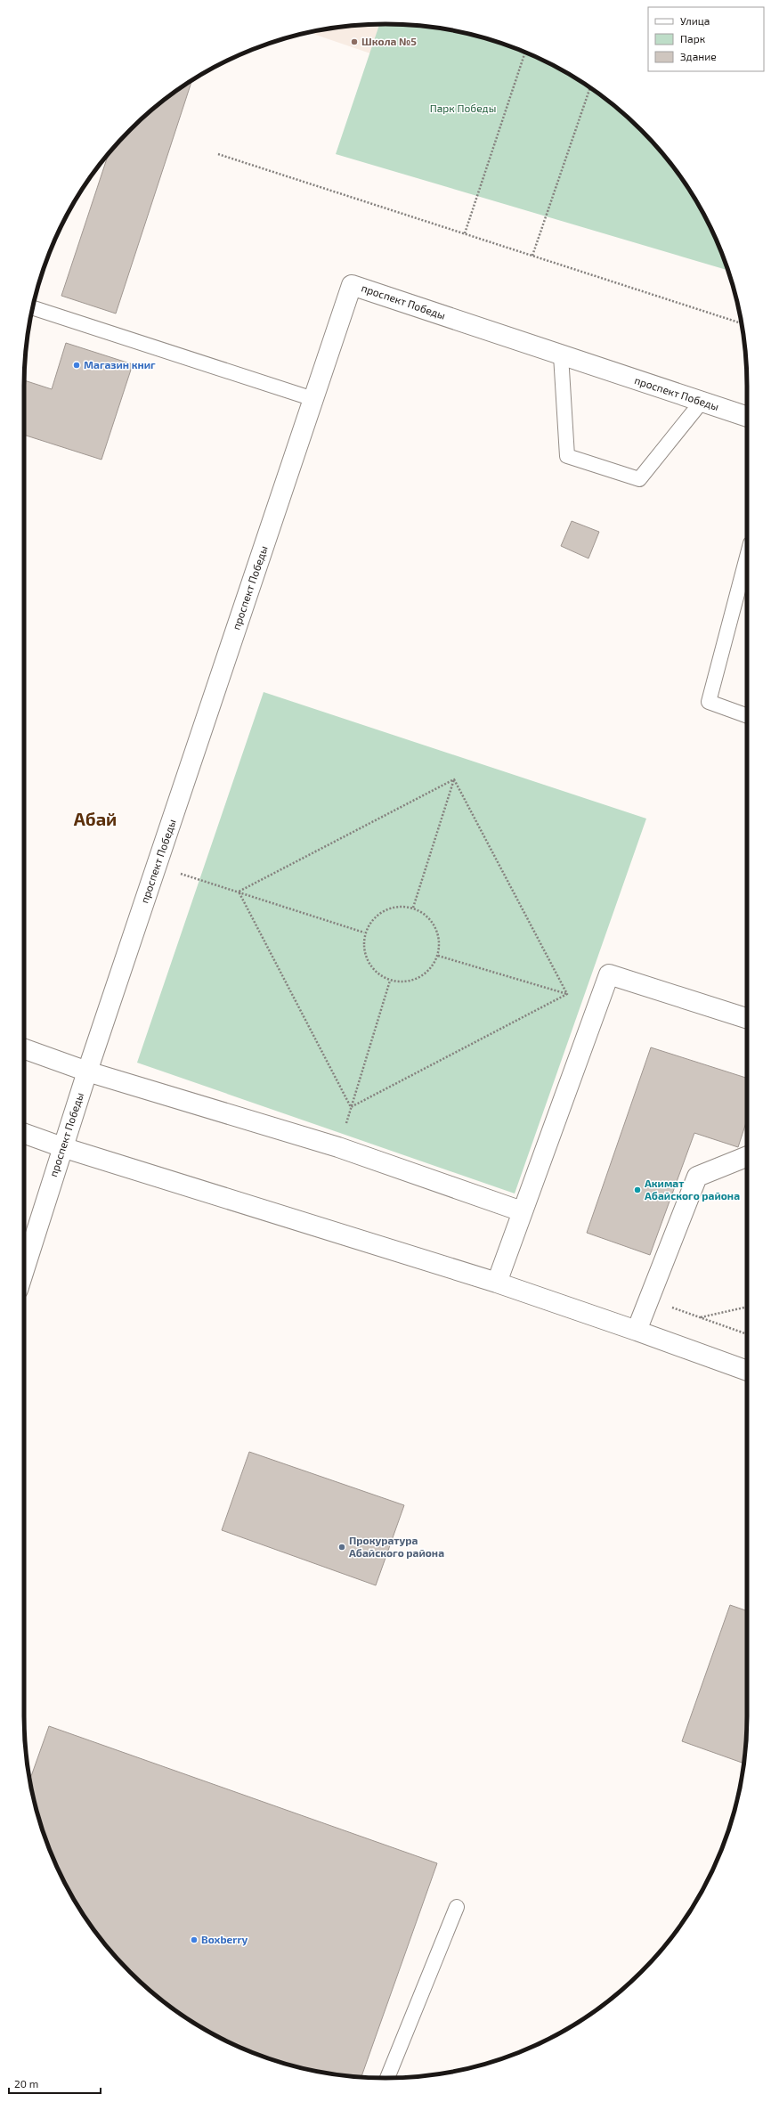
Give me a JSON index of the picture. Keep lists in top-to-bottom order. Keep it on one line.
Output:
{"streets":{"street":["проспект Победы"]},"districts":["Абай"],"parks":["Парк Победы"],"places":["Школа №5","Магазин книг","Акимат Абайского района","Прокуратура Абайского района","Boxberry"],"legend":["Улица","Парк","Здание"],"scale_bar":"20 m"}
